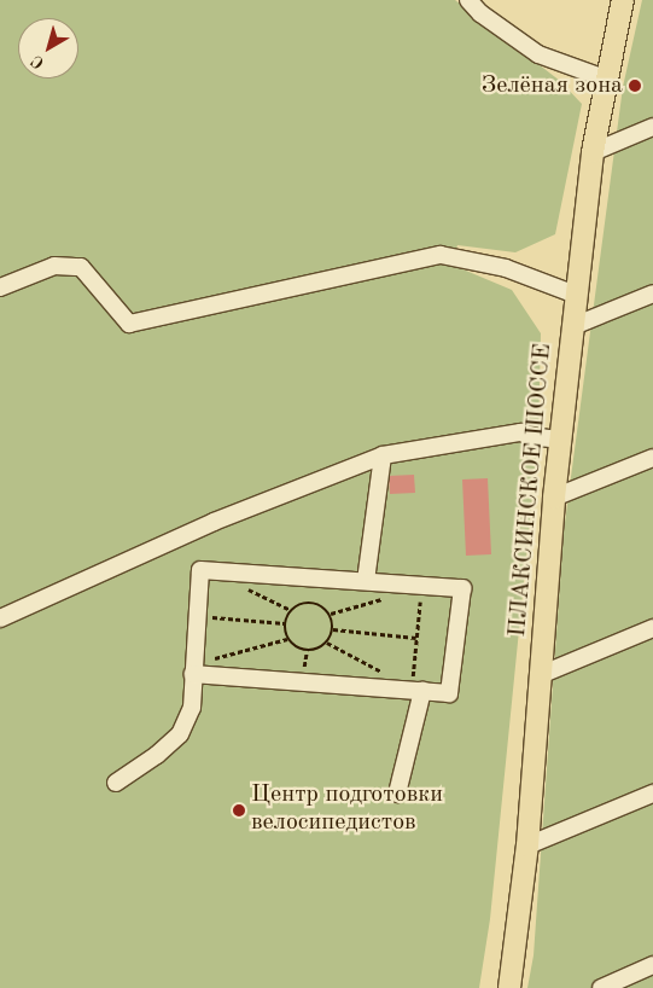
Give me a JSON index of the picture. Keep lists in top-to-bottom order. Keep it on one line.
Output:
{"streets":{"main road":["ПЛАКСИНСКОЕ ШОССЕ"]},"places":["Зелёная зона","Центр подготовки велосипедистов"],"north":"bottom left"}
